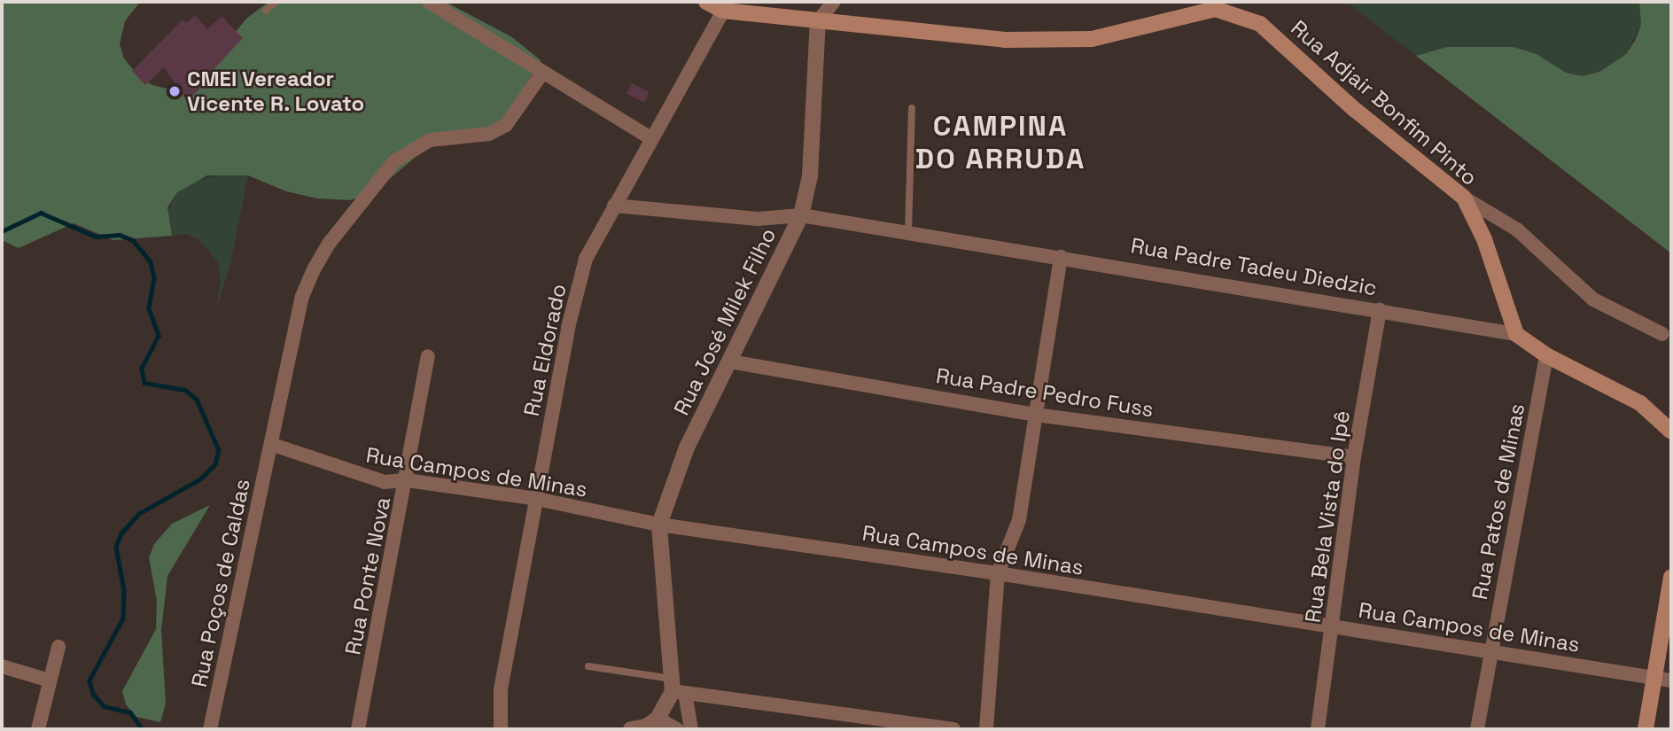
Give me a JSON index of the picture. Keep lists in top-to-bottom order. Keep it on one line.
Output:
{"streets":{"main road":["Rua Adjair Bonfim Pinto","Rua Padre Tadeu Diedzic"],"street":["Rua José Milek Filho","Rua Eldorado","Rua Padre Pedro Fuss","Rua Campos de Minas","Rua Patos de Minas","Rua Bela Vista do Ipê","Rua Ponte Nova","Rua Poços de Caldas"]},"crossings":[["Rua Adjair Bonfim Pinto","Rua Padre Tadeu Diedzic"],["Rua Padre Tadeu Diedzic","Rua José Milek Filho"],["Rua Padre Tadeu Diedzic","Rua Eldorado"],["Rua Padre Tadeu Diedzic","Rua Patos de Minas"],["Rua Padre Tadeu Diedzic","Rua Bela Vista do Ipê"],["Rua José Milek Filho","Rua Padre Pedro Fuss"],["Rua José Milek Filho","Rua Campos de Minas"],["Rua Eldorado","Rua Campos de Minas"],["Rua Padre Pedro Fuss","Rua Bela Vista do Ipê"],["Rua Campos de Minas","Rua Patos de Minas"],["Rua Campos de Minas","Rua Bela Vista do Ipê"],["Rua Campos de Minas","Rua Ponte Nova"],["Rua Campos de Minas","Rua Poços de Caldas"]],"districts":["CAMPINA DO ARRUDA"],"places":["CMEI Vereador Vicente R. Lovato"]}
